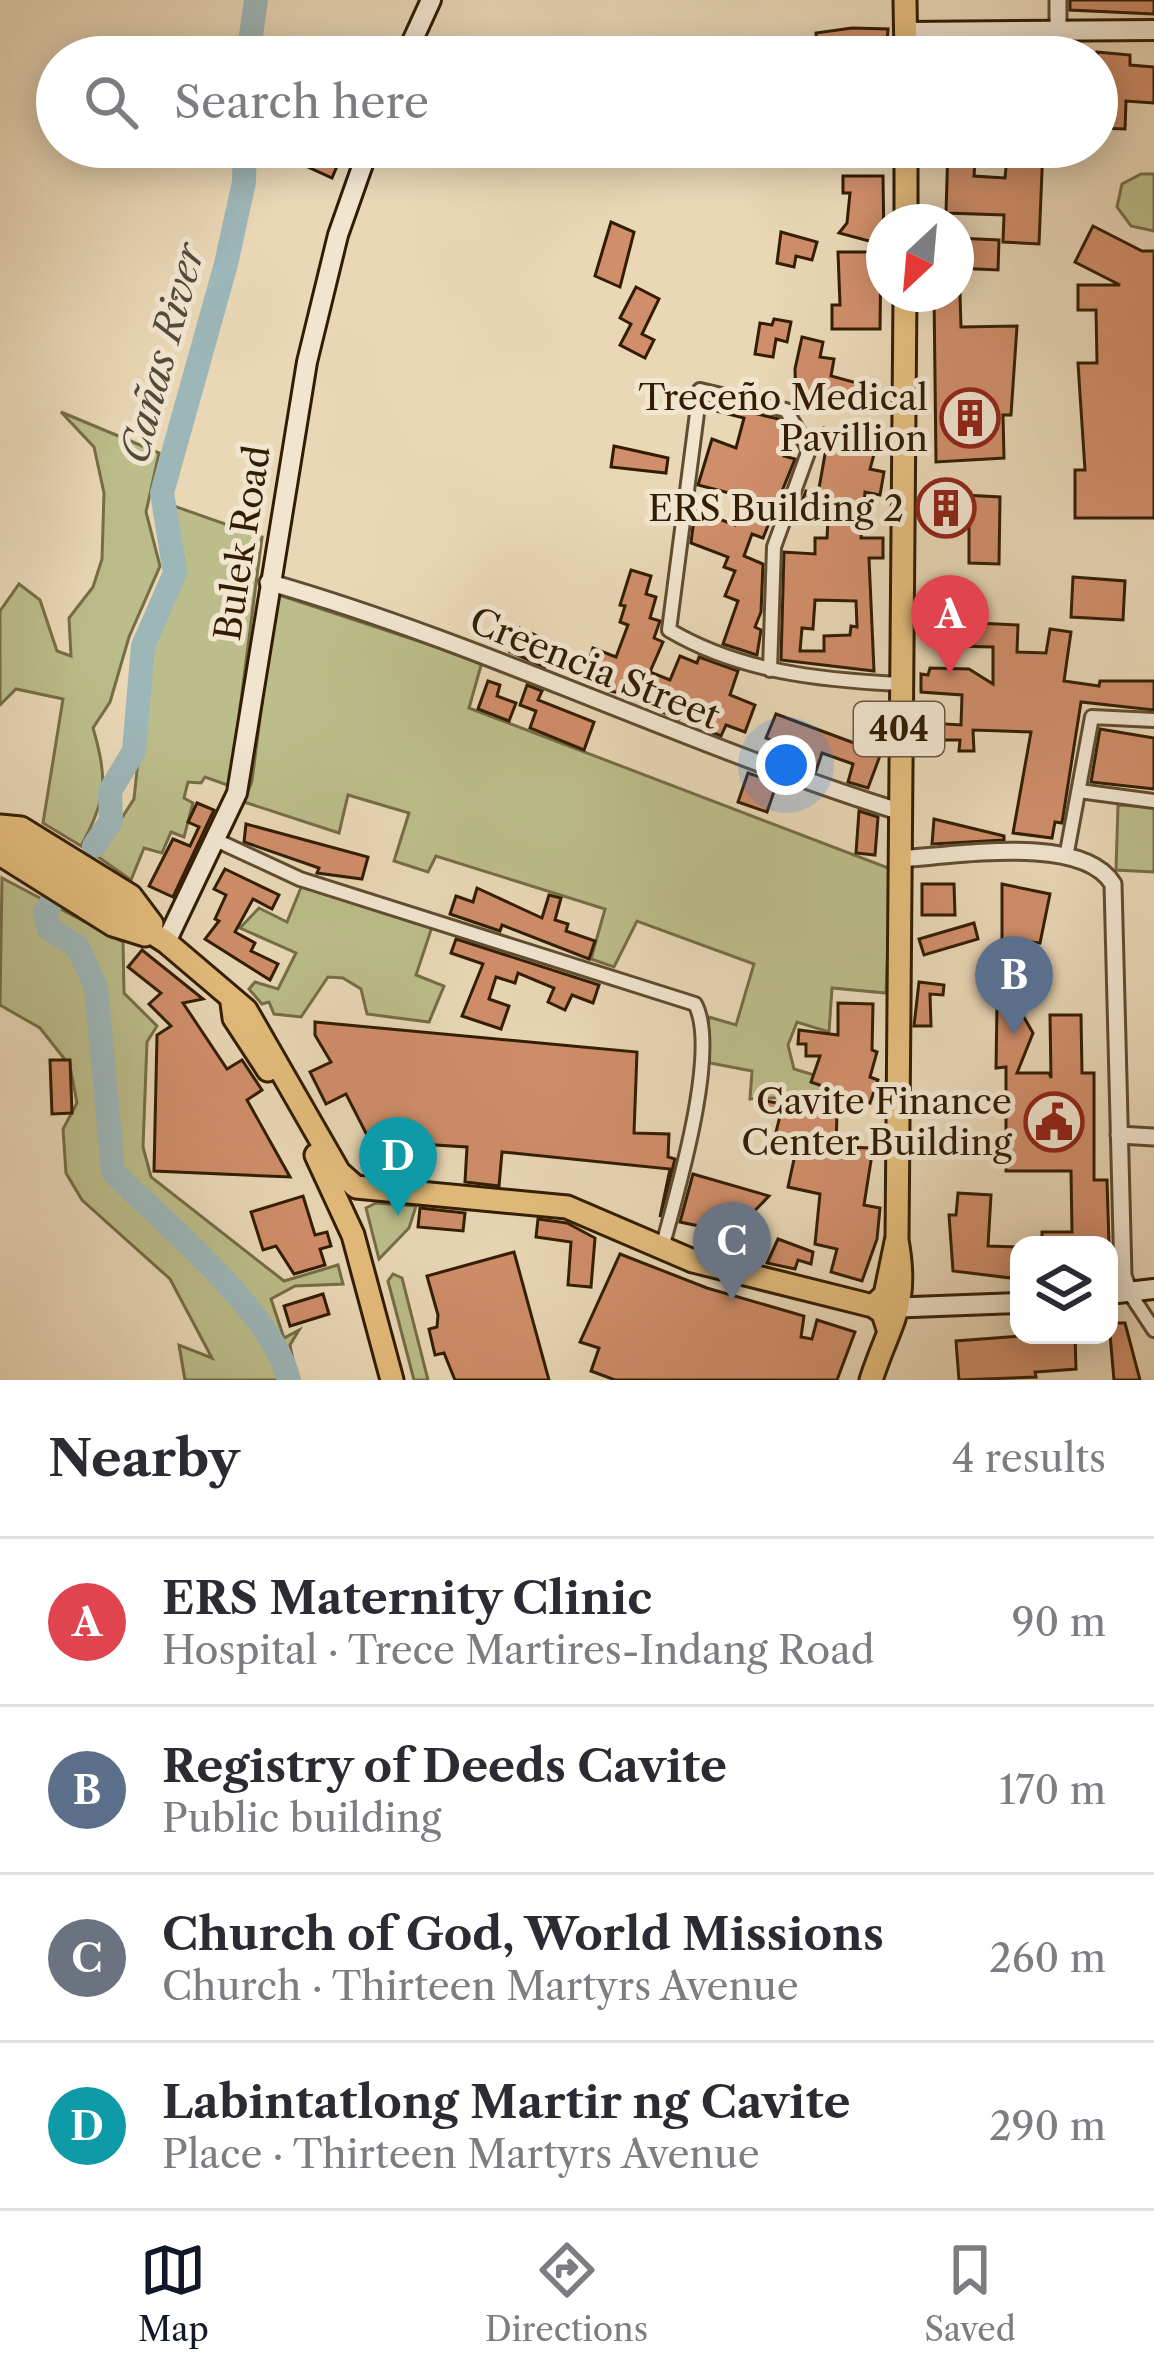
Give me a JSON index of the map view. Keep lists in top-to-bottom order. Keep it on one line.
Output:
{"streets":{"main road":["Bulek Road","404"],"street":["Creencia Street"]},"crossings":[["Bulek Road","Creencia Street"],["Creencia Street","404"]],"water":["Cañas River"],"places":{"building":["Treceño Medical Pavillion","ERS Building 2"],"public building":["Cavite Finance Center Building"]},"north":"bottom left","page":{"search":"Search here","pins":["A","B","D","C"],"heading":["Nearby","4 results"],"list":[{"mark":"A","name":"ERS Maternity Clinic","note":"Hospital · Trece Martires-Indang Road","value":"90 m"},{"mark":"B","name":"Registry of Deeds Cavite","note":"Public building","value":"170 m"},{"mark":"C","name":"Church of God, World Missions","note":"Church · Thirteen Martyrs Avenue","value":"260 m"},{"mark":"D","name":"Labintatlong Martir ng Cavite","note":"Place · Thirteen Martyrs Avenue","value":"290 m"}],"nav":["Map","Directions","Saved"]}}
